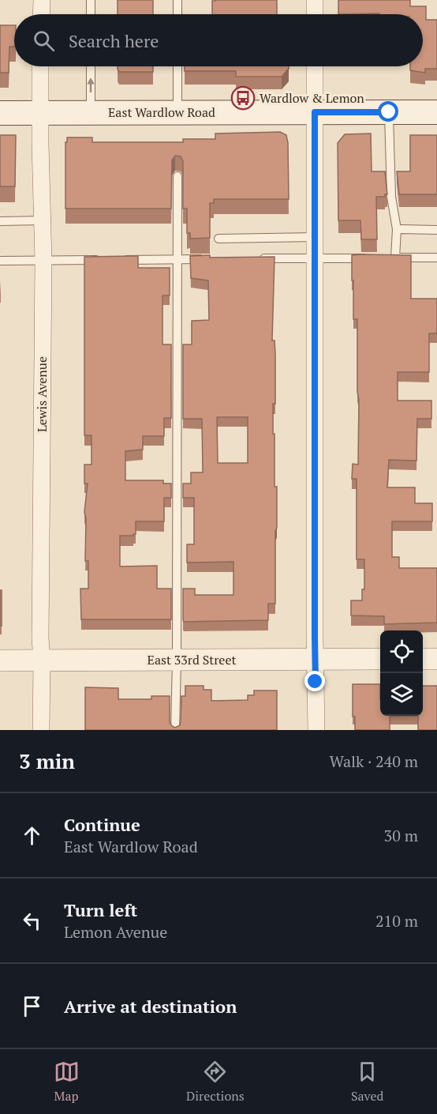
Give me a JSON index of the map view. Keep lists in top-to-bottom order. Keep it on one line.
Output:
{"streets":{"main road":["East Wardlow Road"],"street":["Lewis Avenue","East 33rd Street"]},"crossings":[["East Wardlow Road","Lewis Avenue"],["Lewis Avenue","East 33rd Street"]],"places":{"bus stop":["Wardlow & Lemon"]},"page":{"search":"Search here","heading":["3 min","Walk · 240 m"],"list":[["Continue","East Wardlow Road","30 m"],["Turn left","Lemon Avenue","210 m"],"Arrive at destination"],"nav":["Map","Directions","Saved"]}}
